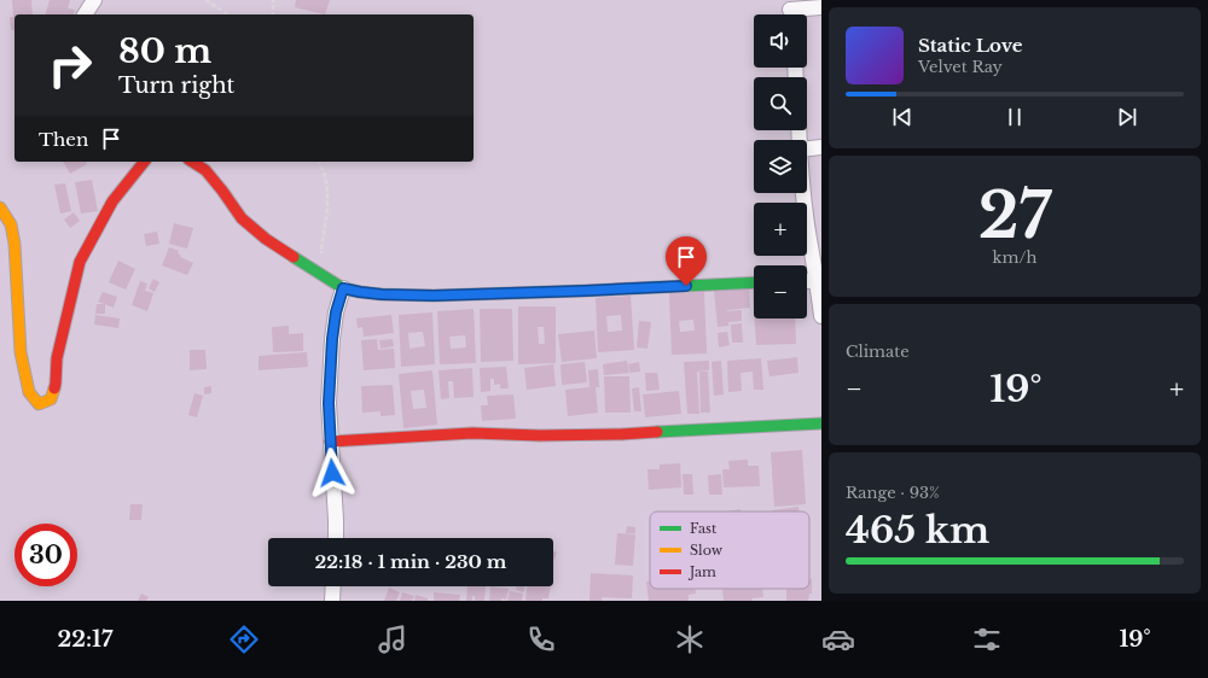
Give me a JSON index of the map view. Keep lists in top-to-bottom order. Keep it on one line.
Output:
{"legend":["Fast","Slow","Jam"],"page":{"map_buttons":["+","−"],"turn":["80 m","Turn right"],"song":["Static Love","Velvet Ray"],"then":"Then","tile":[["27","km/h"],"Climate",["Range · 93%","465 km"]],"heat":["−","19°","+"],"limit":"30","trip":"22:18 · 1 min · 230 m","tabs":["22:17","19°"]}}
